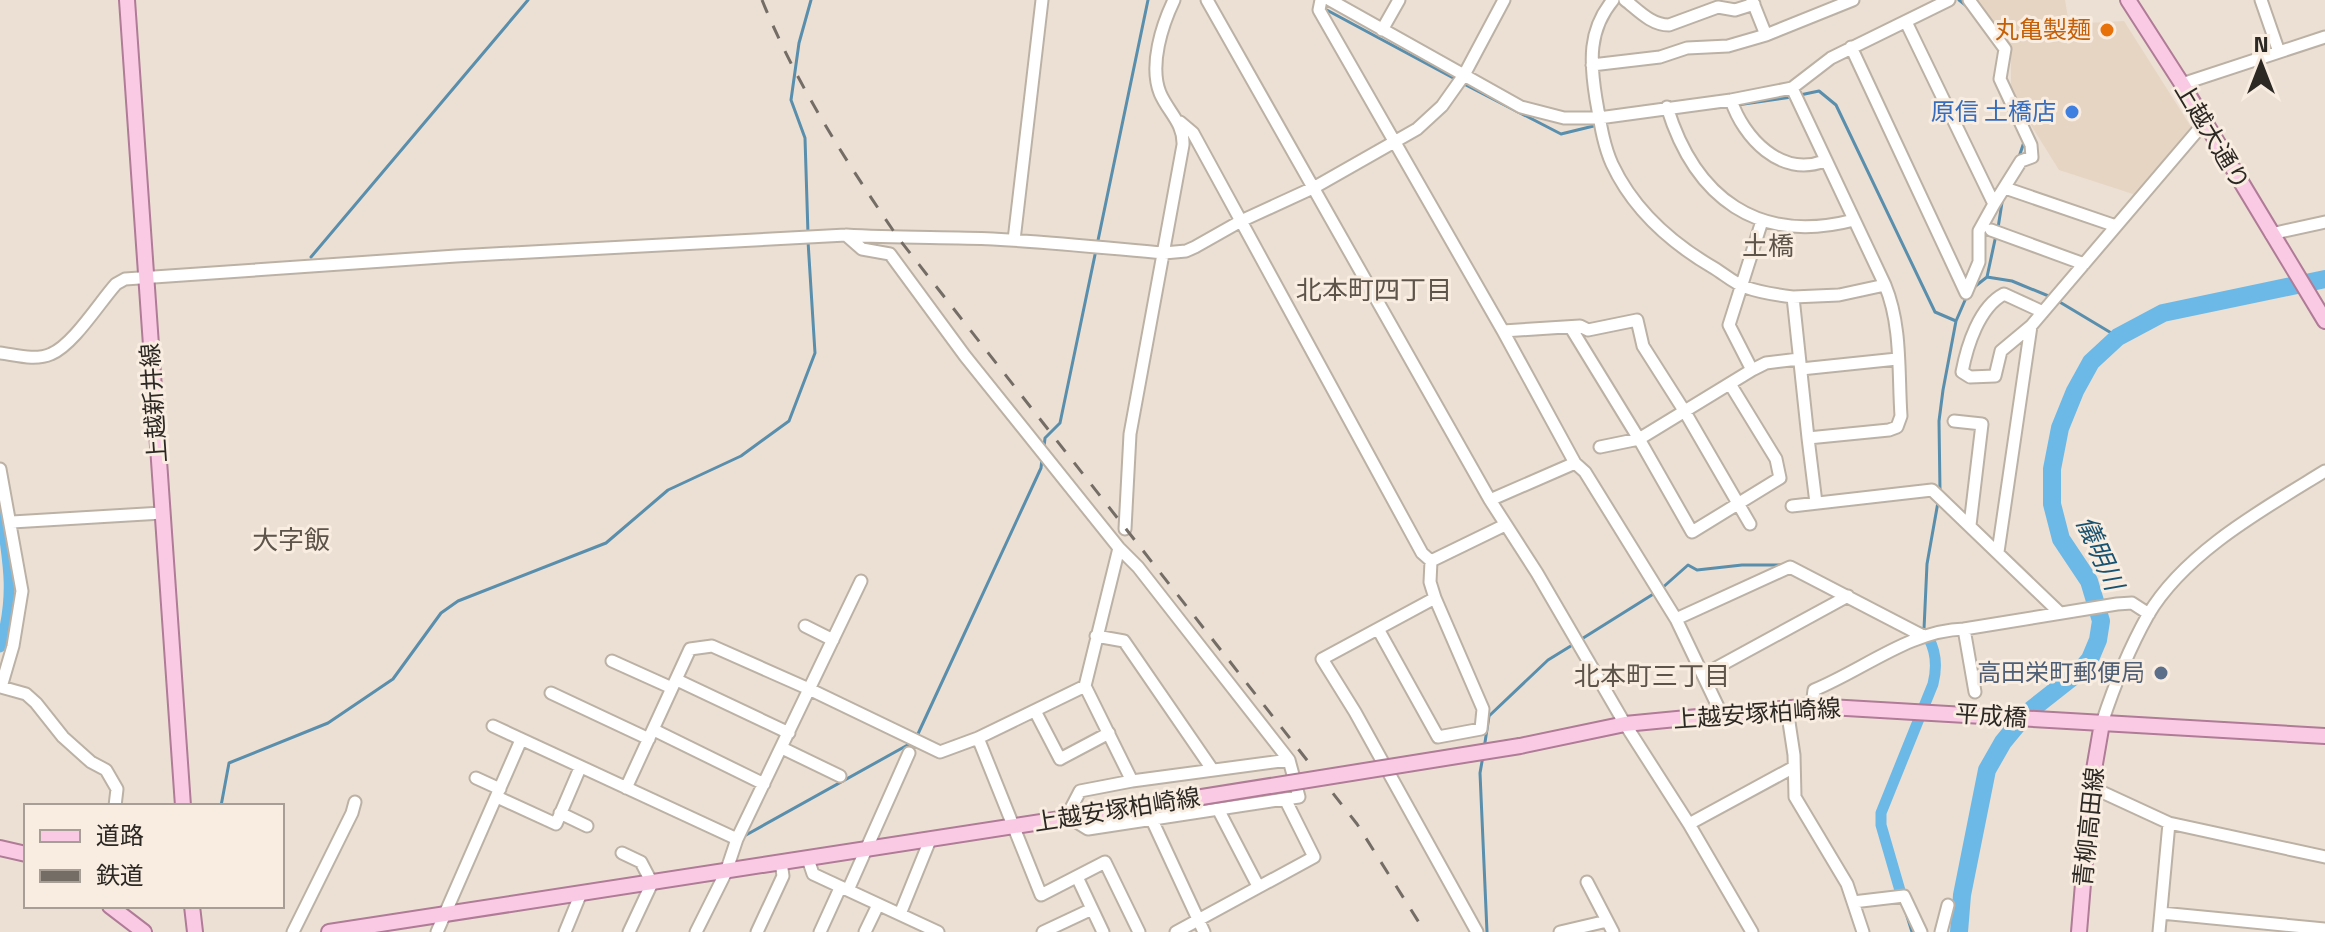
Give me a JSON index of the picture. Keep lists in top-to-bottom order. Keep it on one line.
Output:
{"streets":{"main road":["上越大通り","上越新井線","上越安塚柏崎線","平成橋","青柳高田線"]},"crossings":[["上越安塚柏崎線","平成橋"],["平成橋","青柳高田線"]],"districts":["土橋","北本町四丁目","大字飯","北本町三丁目"],"water":["儀明川"],"places":["丸亀製麺","原信 土橋店","高田栄町郵便局"],"legend":["道路","鉄道"],"north":"top"}
